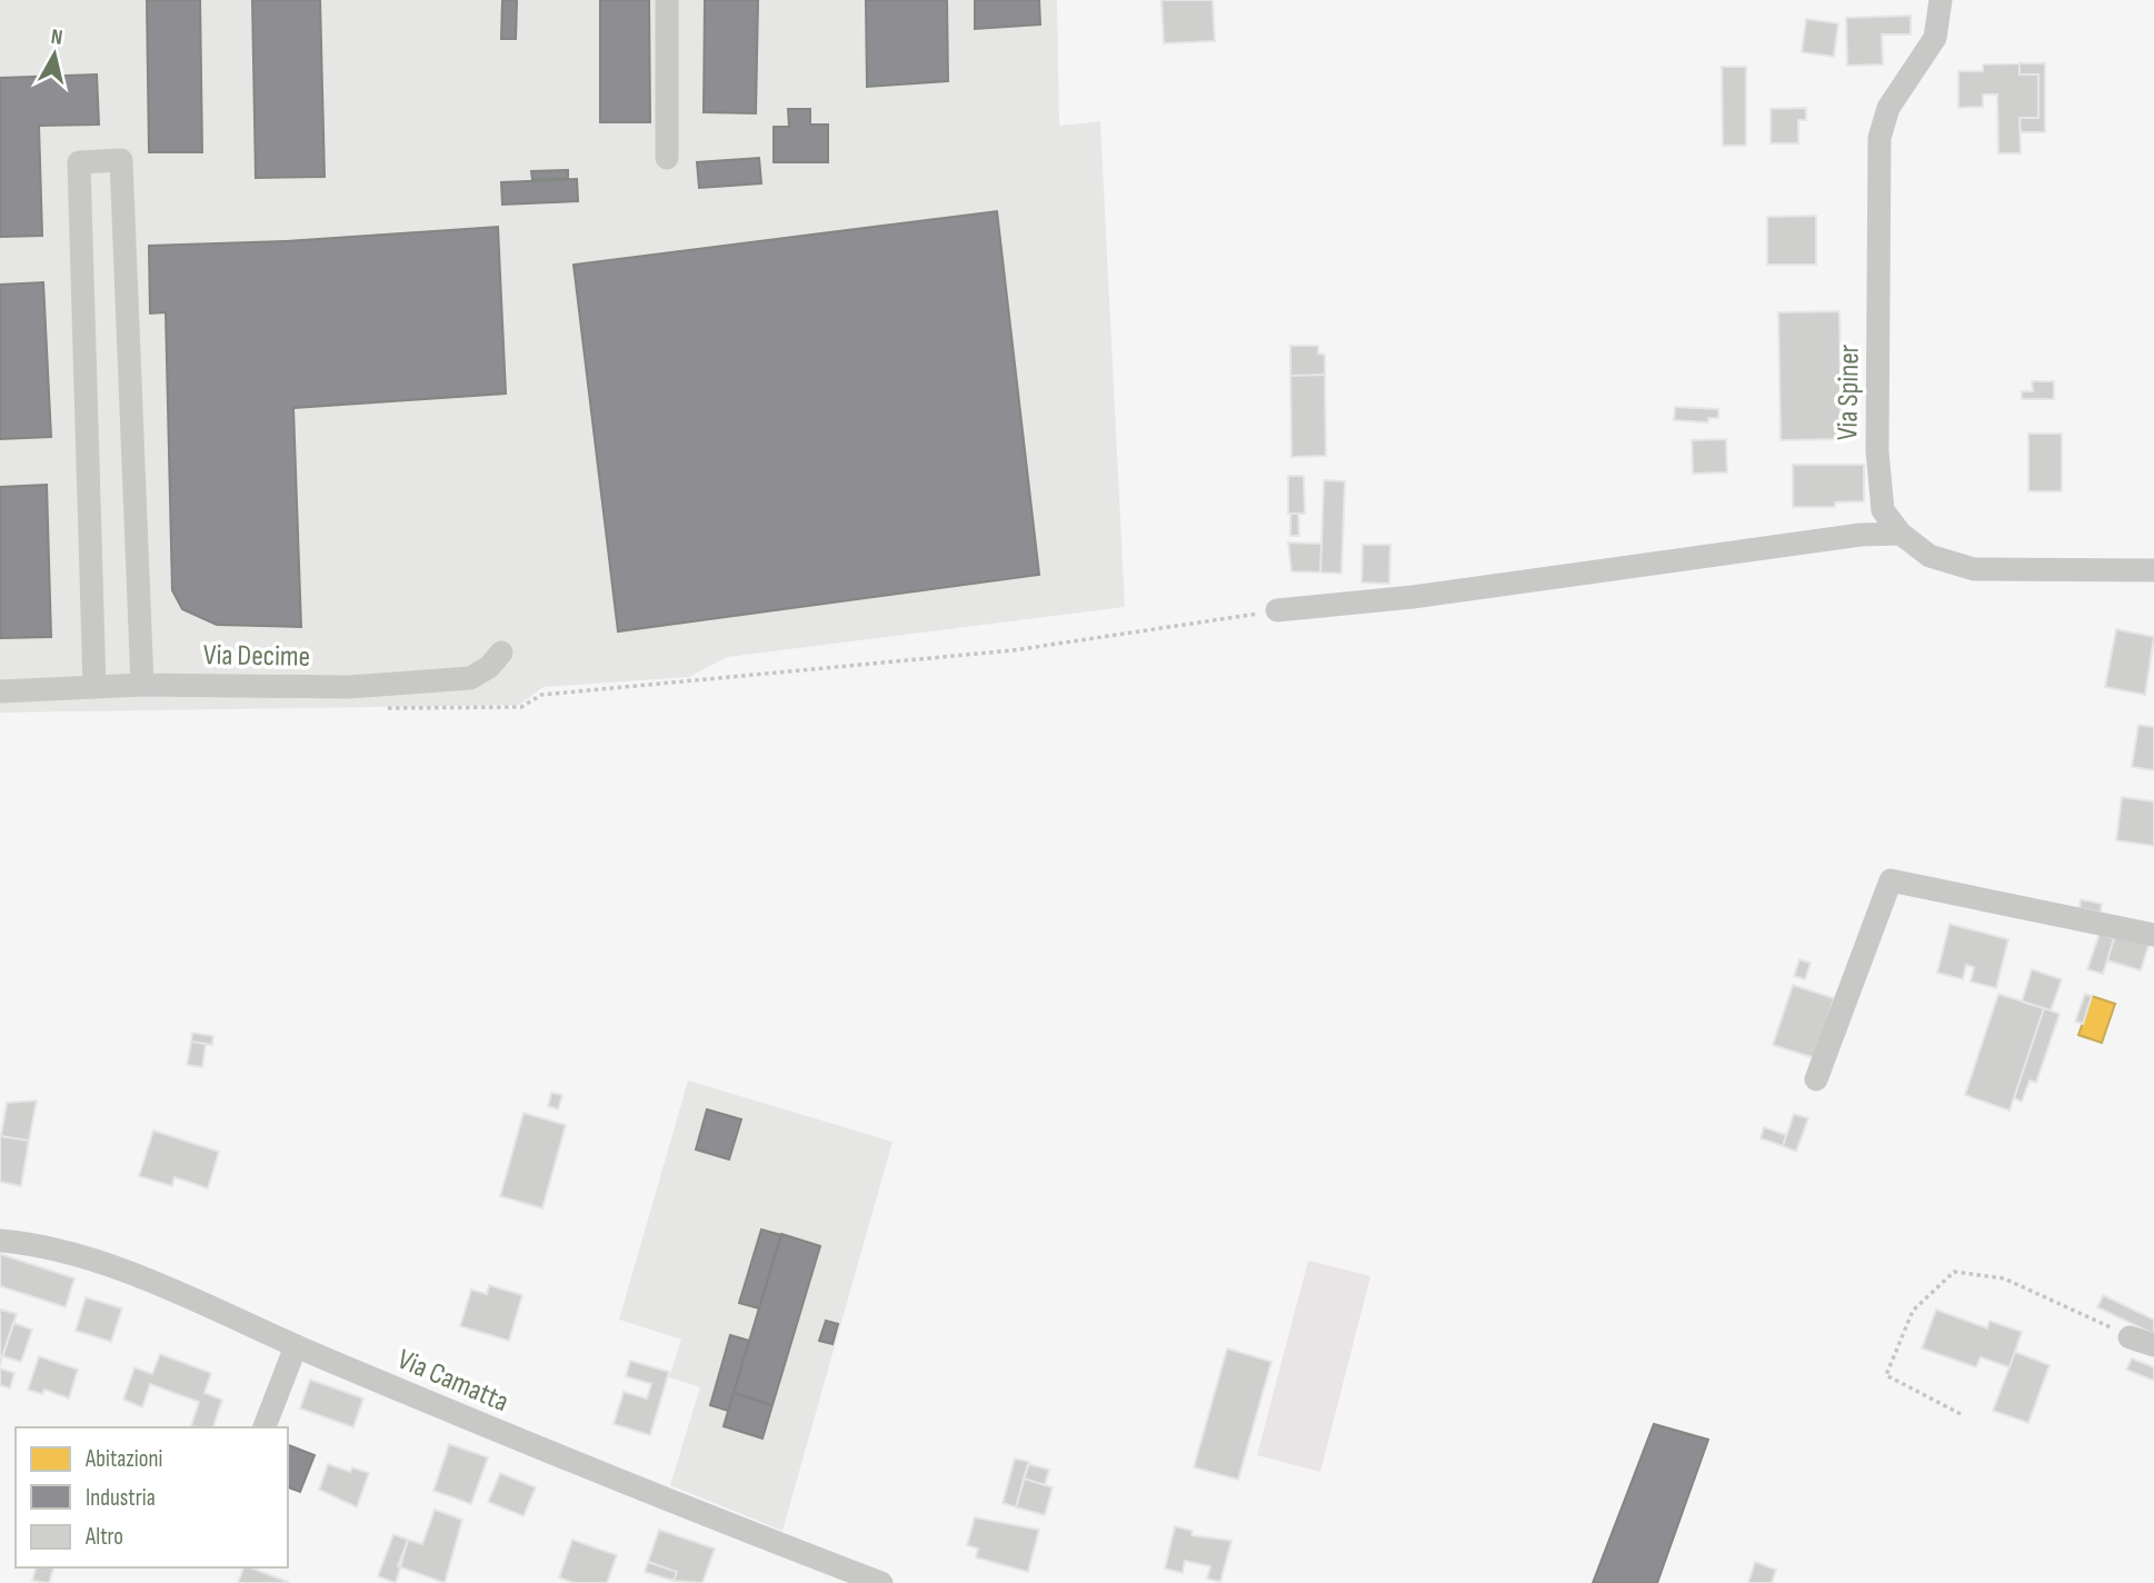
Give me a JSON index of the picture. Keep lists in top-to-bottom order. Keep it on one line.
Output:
{"streets":{"street":["Via Spiner","Via Decime","Via Camatta"]},"legend":["Abitazioni","Industria","Altro"],"north":"top"}
